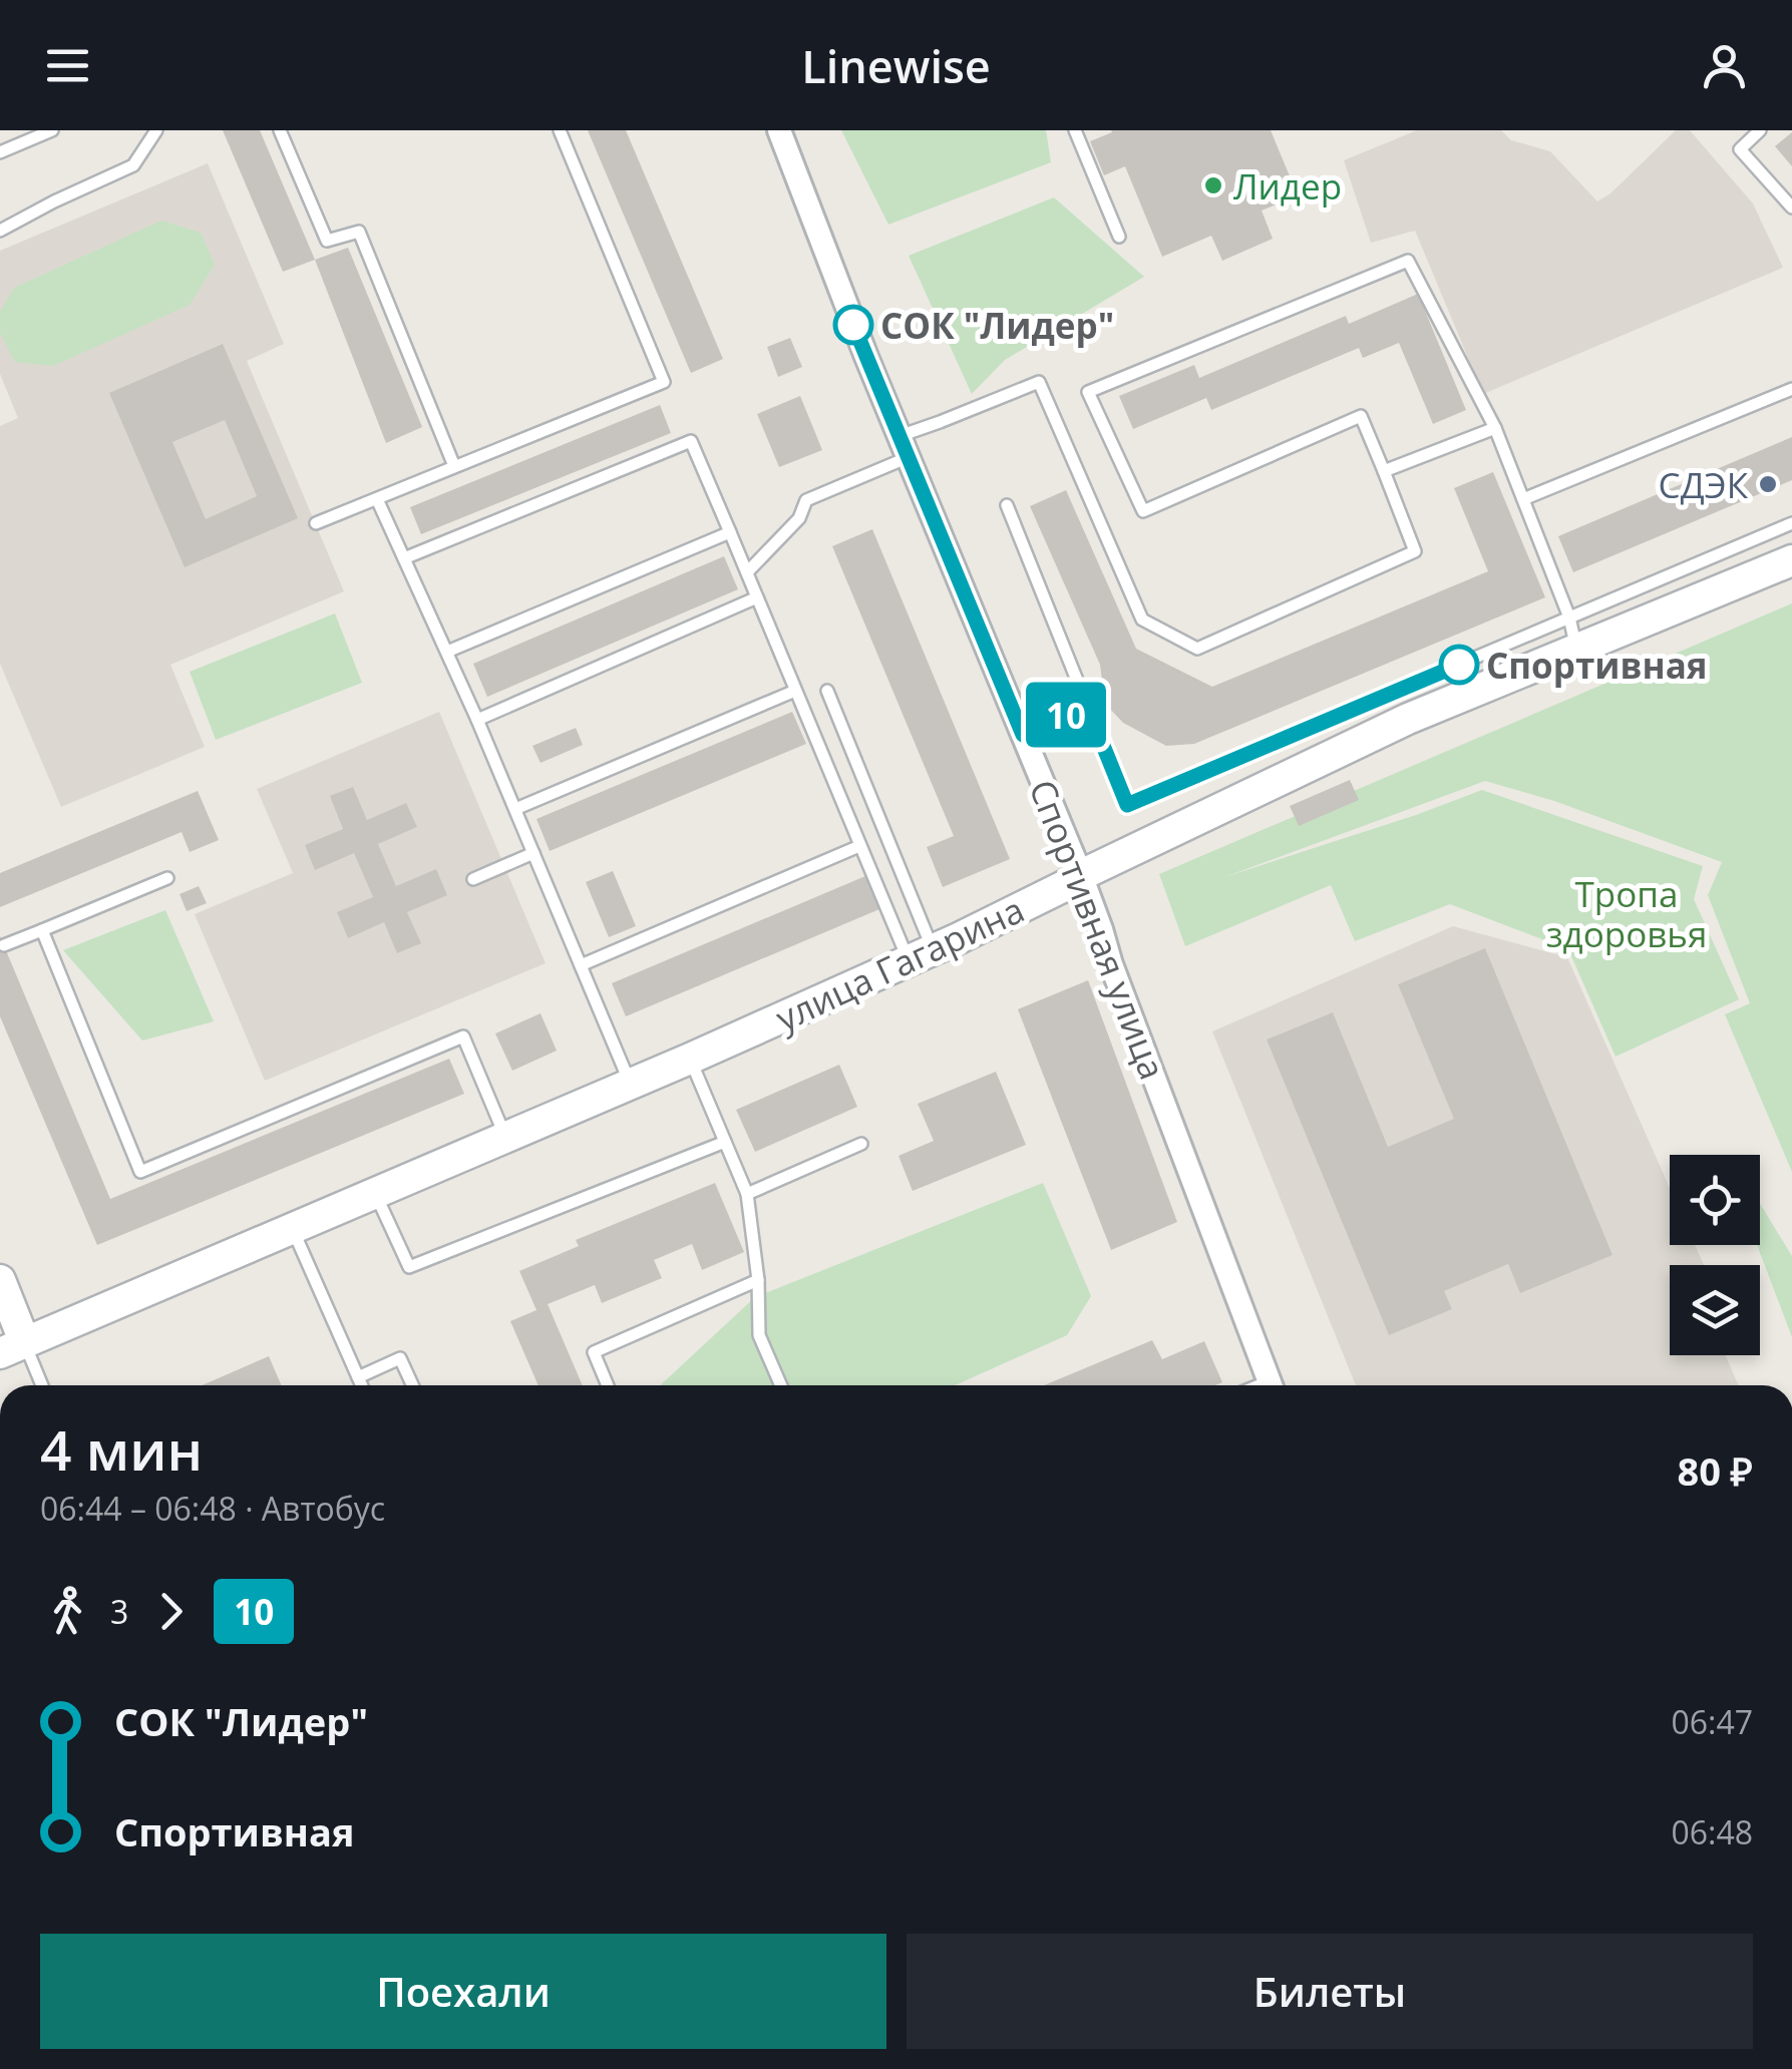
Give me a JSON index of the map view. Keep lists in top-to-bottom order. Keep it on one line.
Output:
{"streets":{"street":["Спортивная улица","улица Гагарина"]},"crossings":[["Спортивная улица","улица Гагарина"]],"parks":["Тропа здоровья"],"places":["Лидер","СОК \"Лидер\"","СДЭК","Спортивная"],"lines":["bus line 10"],"page":{"header":"Linewise","on_map":"10","heading":["4 мин","06:44 – 06:48 · Автобус","80 ₽"],"legs":["3","10"],"list":[{"name":"СОК \"Лидер\"","value":"06:47"},{"name":"Спортивная","value":"06:48"}],"buttons":["Поехали","Билеты"]}}
